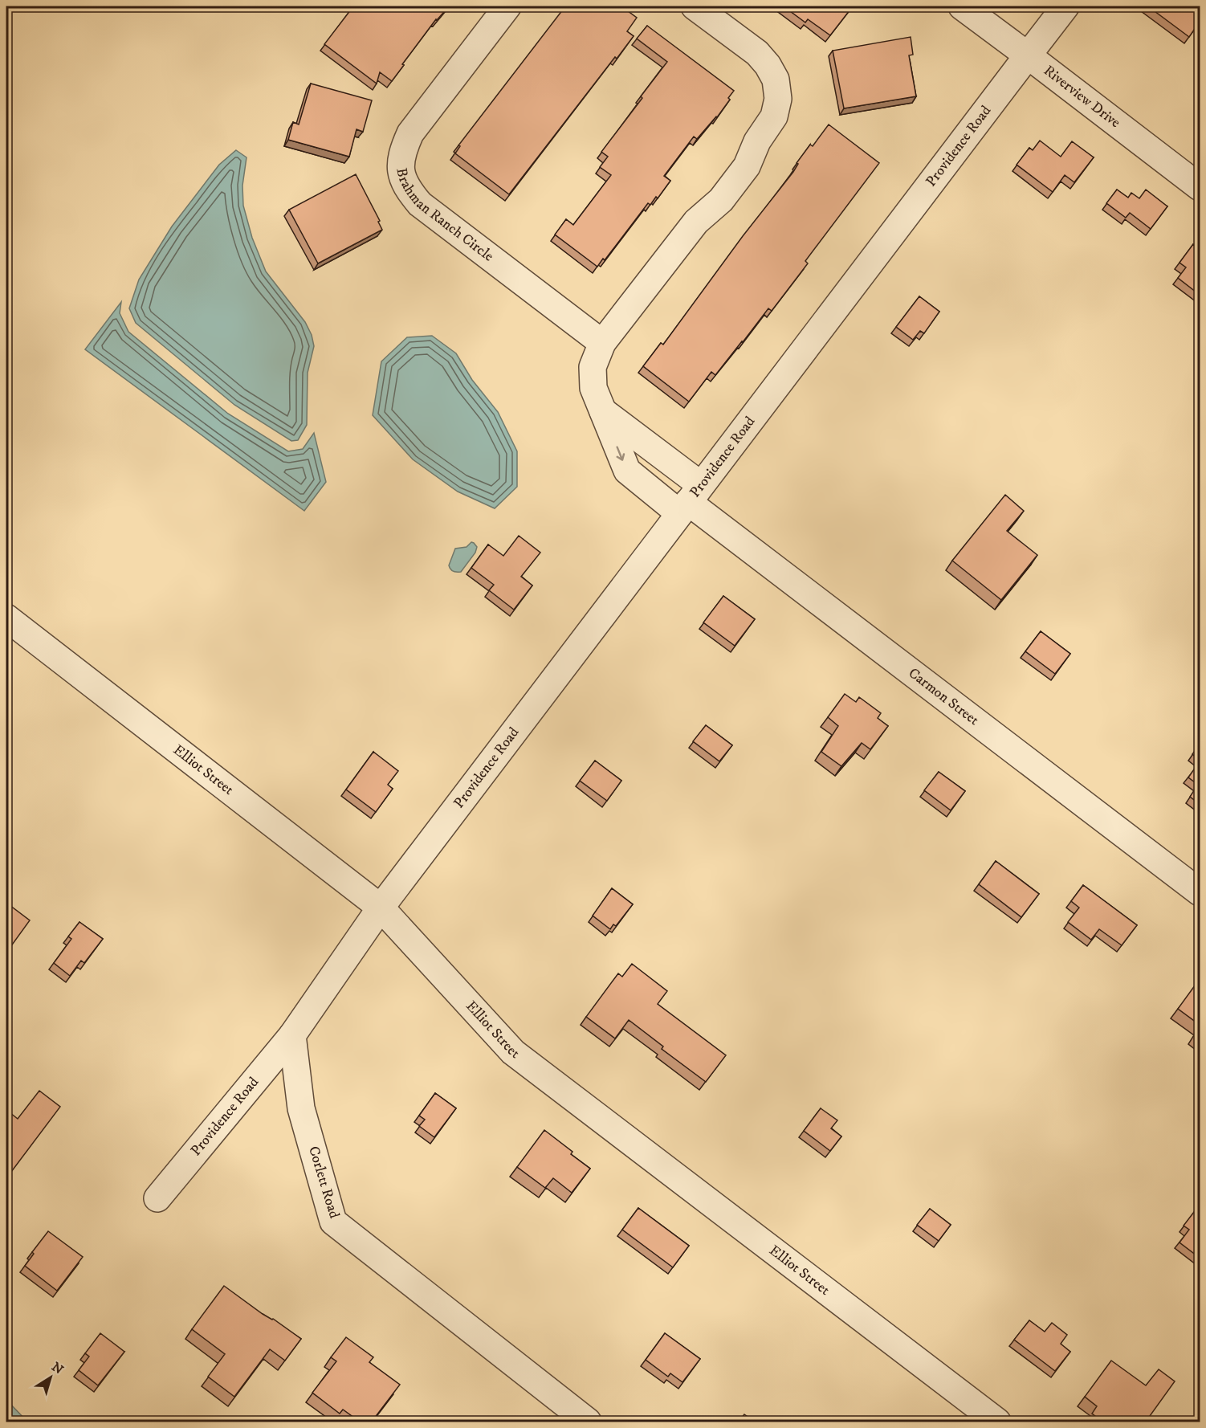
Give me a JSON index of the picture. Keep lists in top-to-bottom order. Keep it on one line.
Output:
{"streets":{"street":["Riverview Drive","Providence Road","Brahman Ranch Circle","Carmon Street","Elliot Street","Corlett Road"]},"crossings":[["Riverview Drive","Providence Road"],["Providence Road","Carmon Street"],["Providence Road","Elliot Street"],["Providence Road","Corlett Road"]],"north":"top right"}
